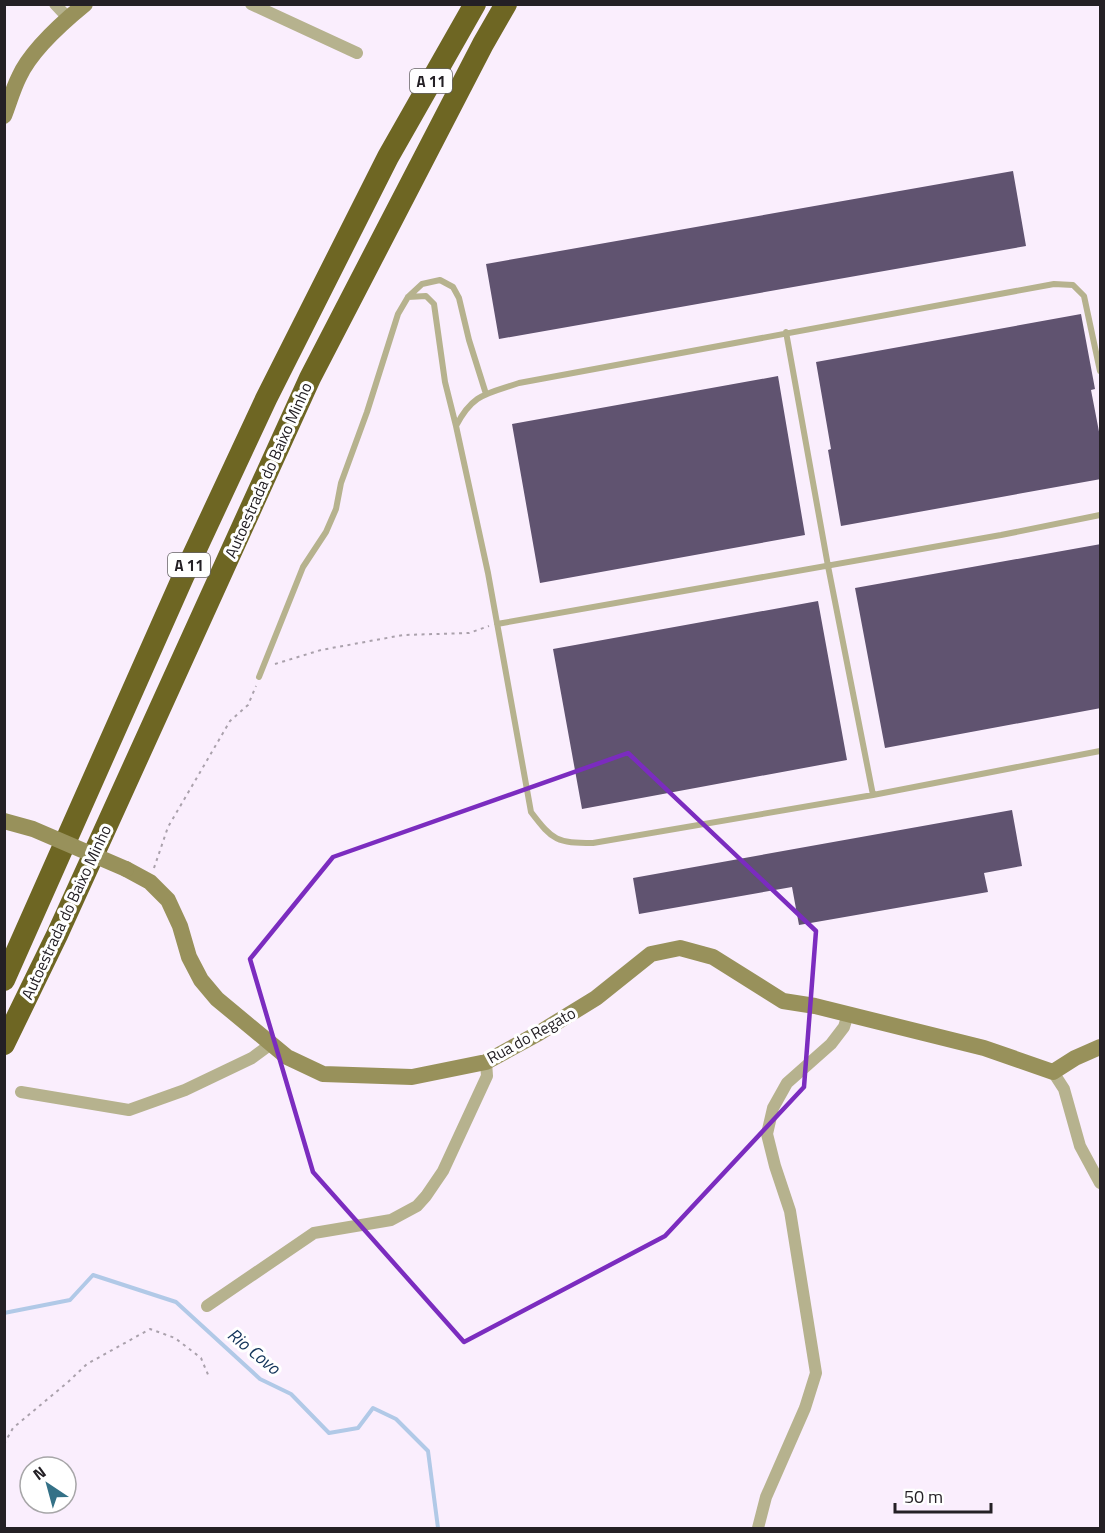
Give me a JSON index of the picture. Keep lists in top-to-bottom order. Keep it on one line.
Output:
{"streets":{"highway":["A 11","Autoestrada do Baixo Minho"],"street":["Rua do Regato"]},"water":["Rio Covo"],"scale_bar":"50 m","north":"top left"}
